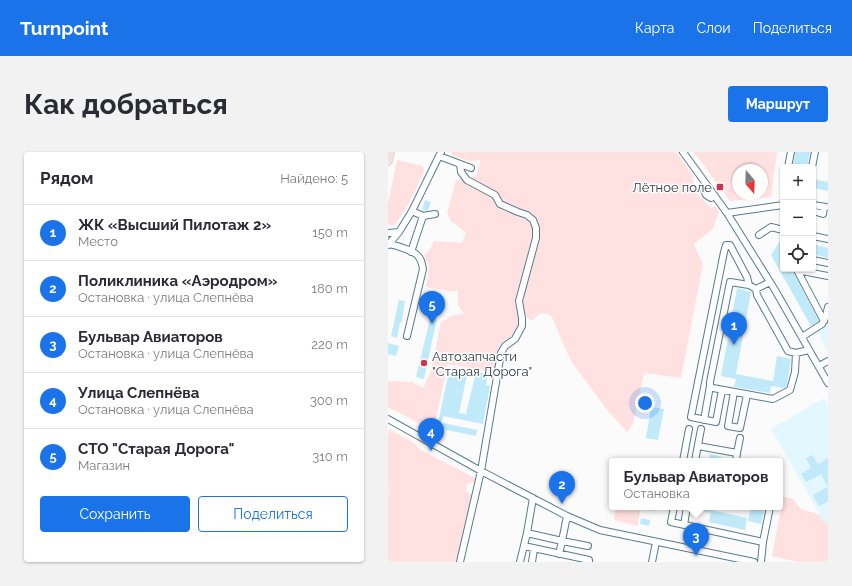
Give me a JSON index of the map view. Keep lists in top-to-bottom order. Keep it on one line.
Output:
{"places":{"transit":["Лётное поле"],"other":["Автозапчасти \"Старая Дорога\""]},"north":"bottom","page":{"header":"Turnpoint","nav":["Карта","Слои","Поделиться"],"buttons":["Маршрут",["Сохранить","Поделиться"]],"title":"Как добраться","heading":["Рядом","Найдено: 5"],"map_buttons":["+","−"],"list":[{"mark":"1","name":"ЖК «Высший Пилотаж 2»","note":"Место","value":"150 m"},{"mark":"2","name":"Поликлиника «Аэродром»","note":"Остановка · улица Слепнёва","value":"180 m"},{"mark":"3","name":"Бульвар Авиаторов","note":"Остановка · улица Слепнёва","value":"220 m"},{"mark":"4","name":"Улица Слепнёва","note":"Остановка · улица Слепнёва","value":"300 m"},{"mark":"5","name":"СТО \"Старая Дорога\"","note":"Магазин","value":"310 m"}],"pins":["5","1","4","2","3"],"popup":["Бульвар Авиаторов","Остановка"]}}
